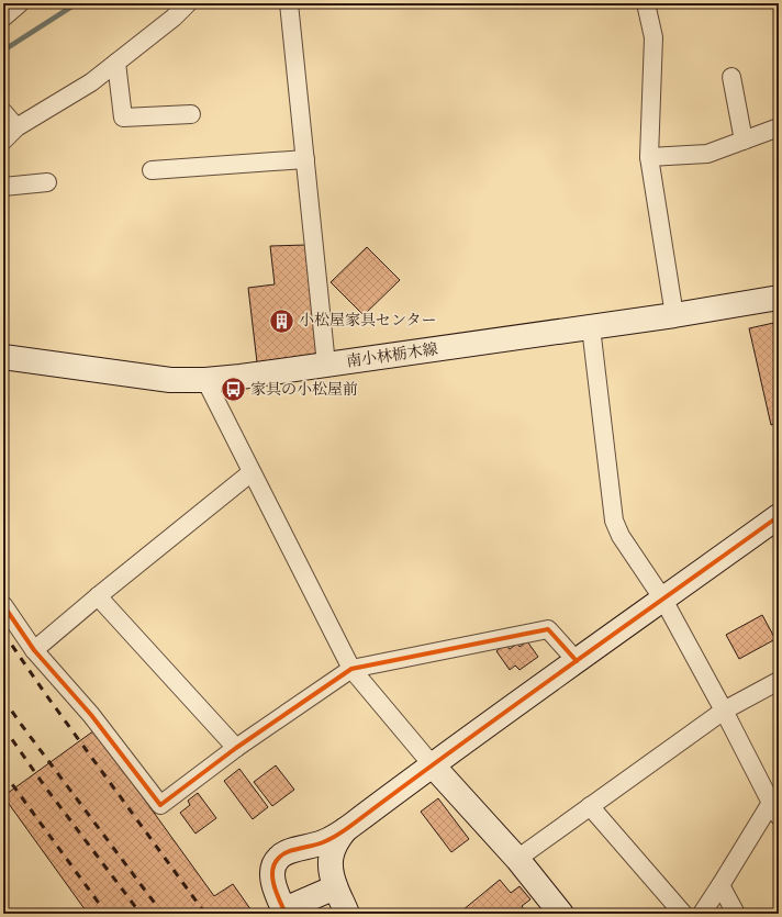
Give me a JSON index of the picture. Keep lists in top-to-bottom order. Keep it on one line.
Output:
{"streets":{"street":["南小林栃木線"]},"places":{"building":["小松屋家具センター"],"bus stop":["家具の小松屋前"]}}
